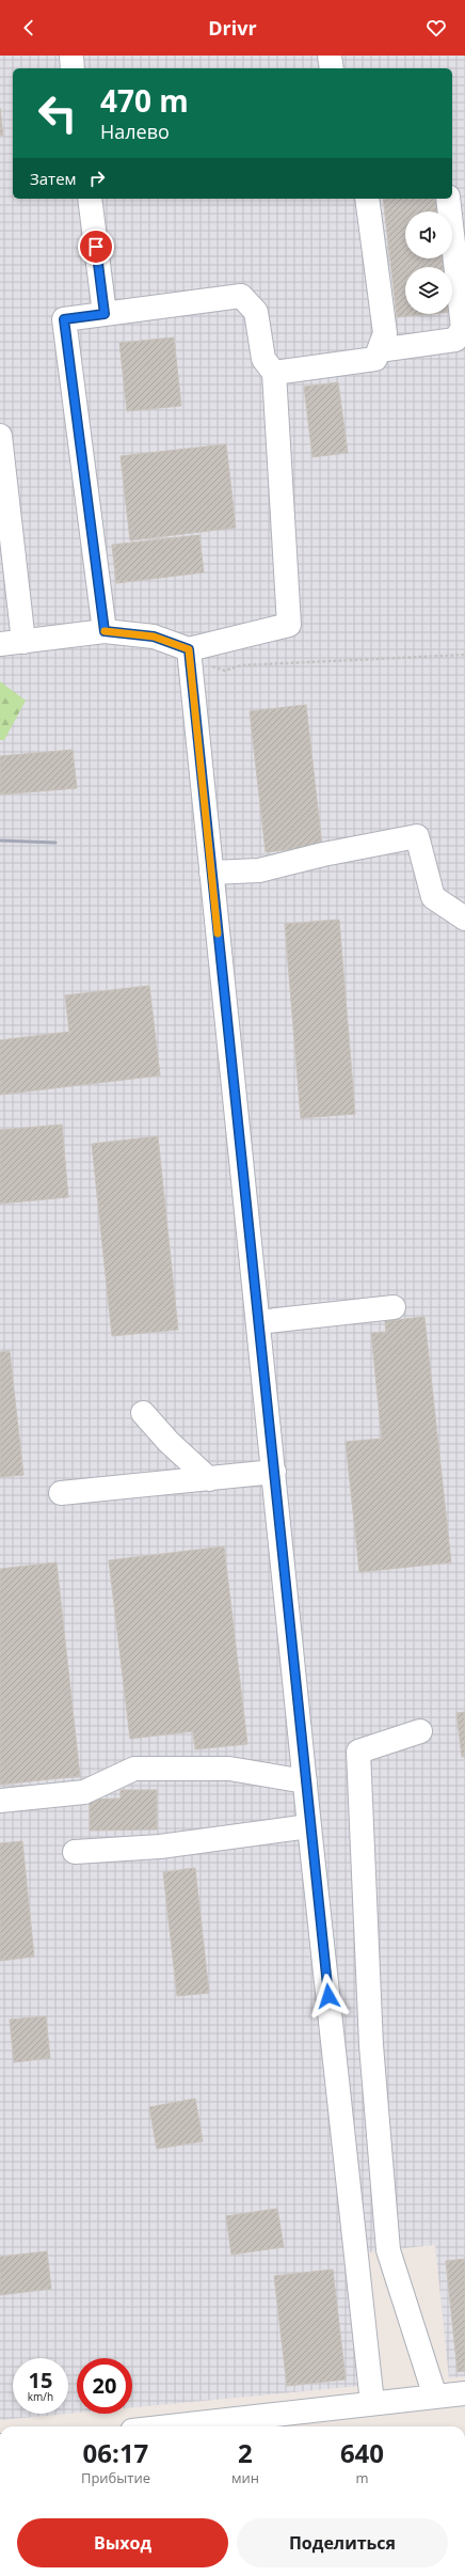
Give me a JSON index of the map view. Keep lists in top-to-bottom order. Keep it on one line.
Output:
{"page":{"header":"Drivr","turn":["470 m","Налево"],"then":"Затем","speed":"15 km/h","limit":"20","eta":["06:17","Прибытие","2","мин","640","m"],"buttons":["Выход","Поделиться"]}}
